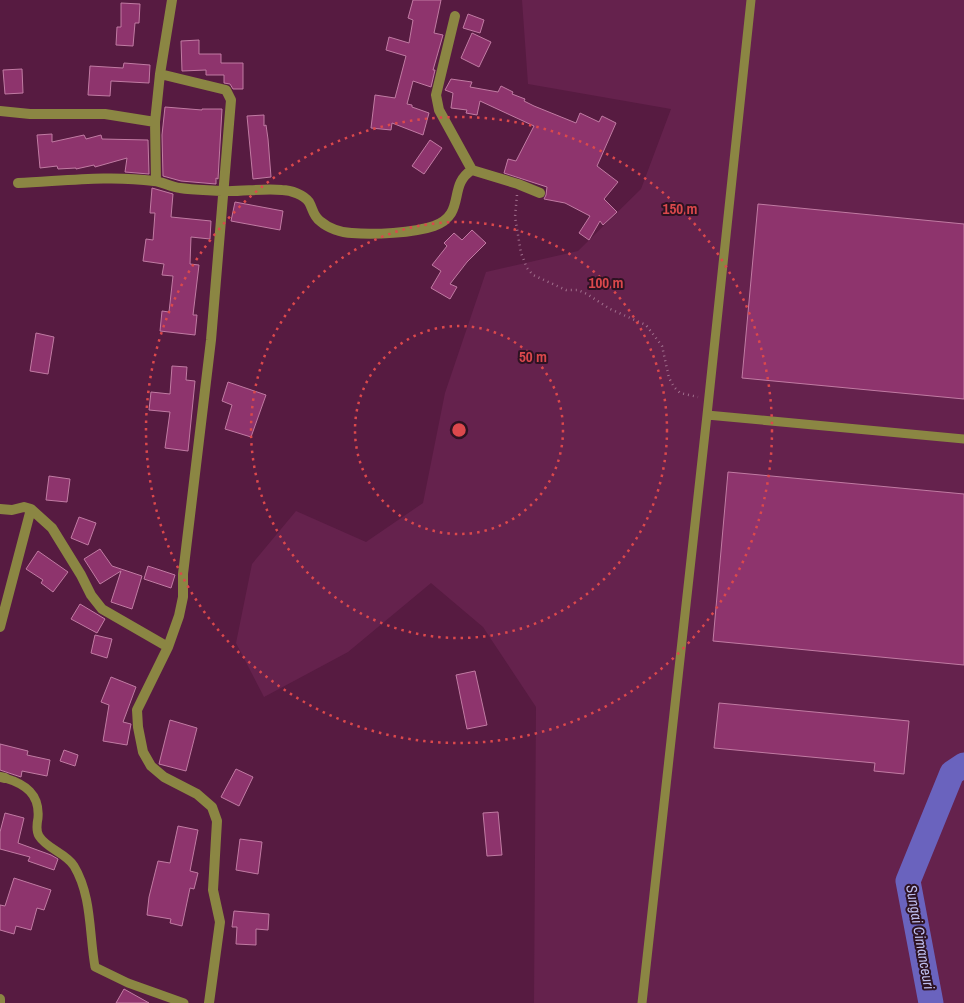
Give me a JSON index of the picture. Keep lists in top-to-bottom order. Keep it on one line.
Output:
{"water":["Sungai Cimanceuri"],"rings":["150 m","100 m","50 m"]}
